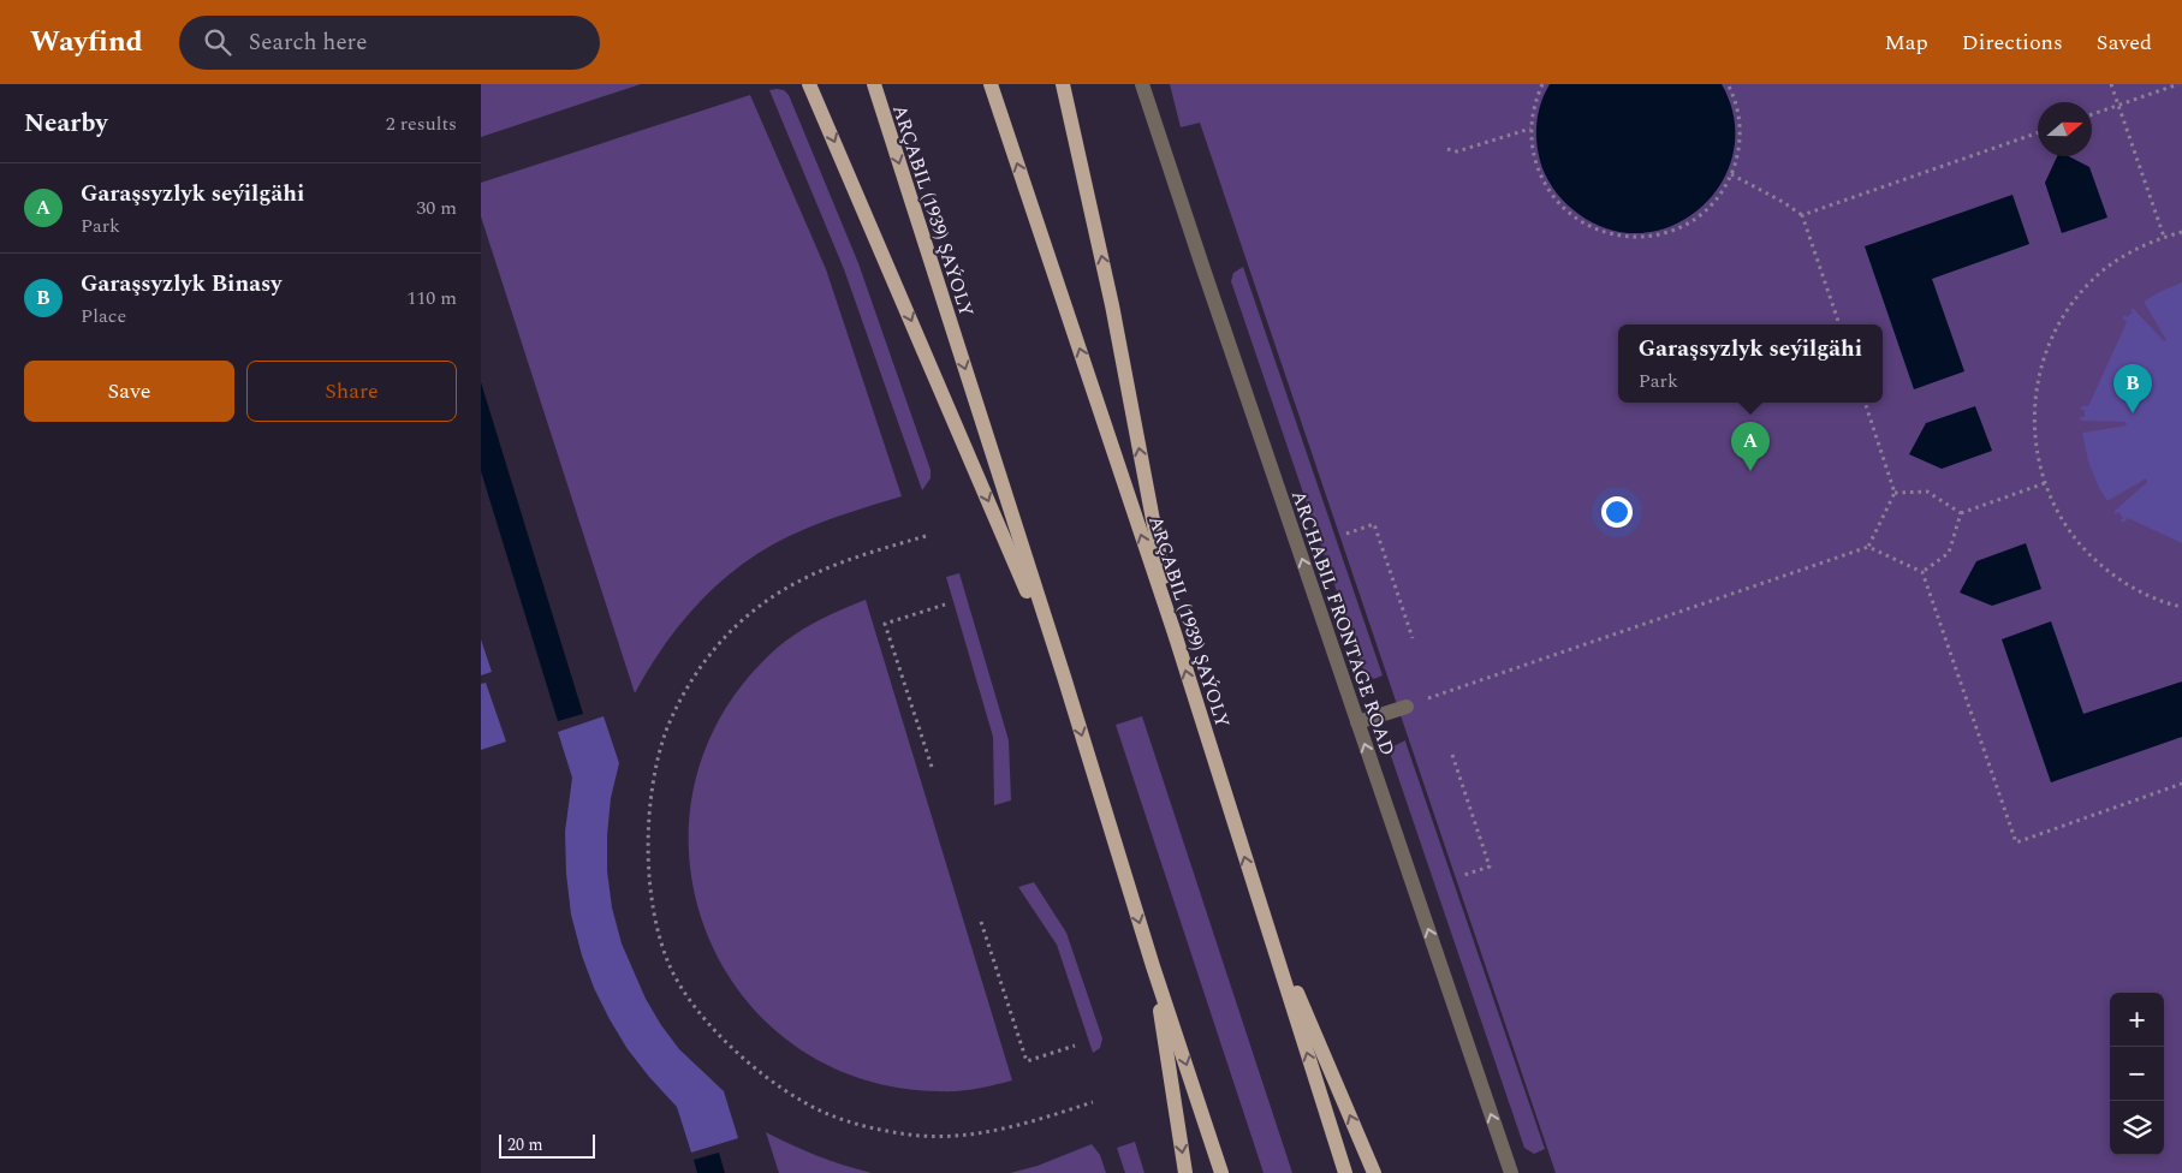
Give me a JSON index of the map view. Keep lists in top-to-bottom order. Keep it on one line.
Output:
{"streets":{"main road":["ARÇABIL (1939) ŞAÝOLY"],"street":["ARCHABIL FRONTAGE ROAD"]},"one_way":["ARCHABIL FRONTAGE ROAD"],"scale_bar":"20 m","north":"right","page":{"header":"Wayfind","search":"Search here","nav":["Map","Directions","Saved"],"heading":["Nearby","2 results"],"list":[{"mark":"A","name":"Garaşsyzlyk seýilgähi","note":"Park","value":"30 m"},{"mark":"B","name":"Garaşsyzlyk Binasy","note":"Place","value":"110 m"}],"popup":["Garaşsyzlyk seýilgähi","Park"],"buttons":["Save","Share"],"pins":["B","A"],"map_buttons":["+","−"],"scale":"20 m"}}
